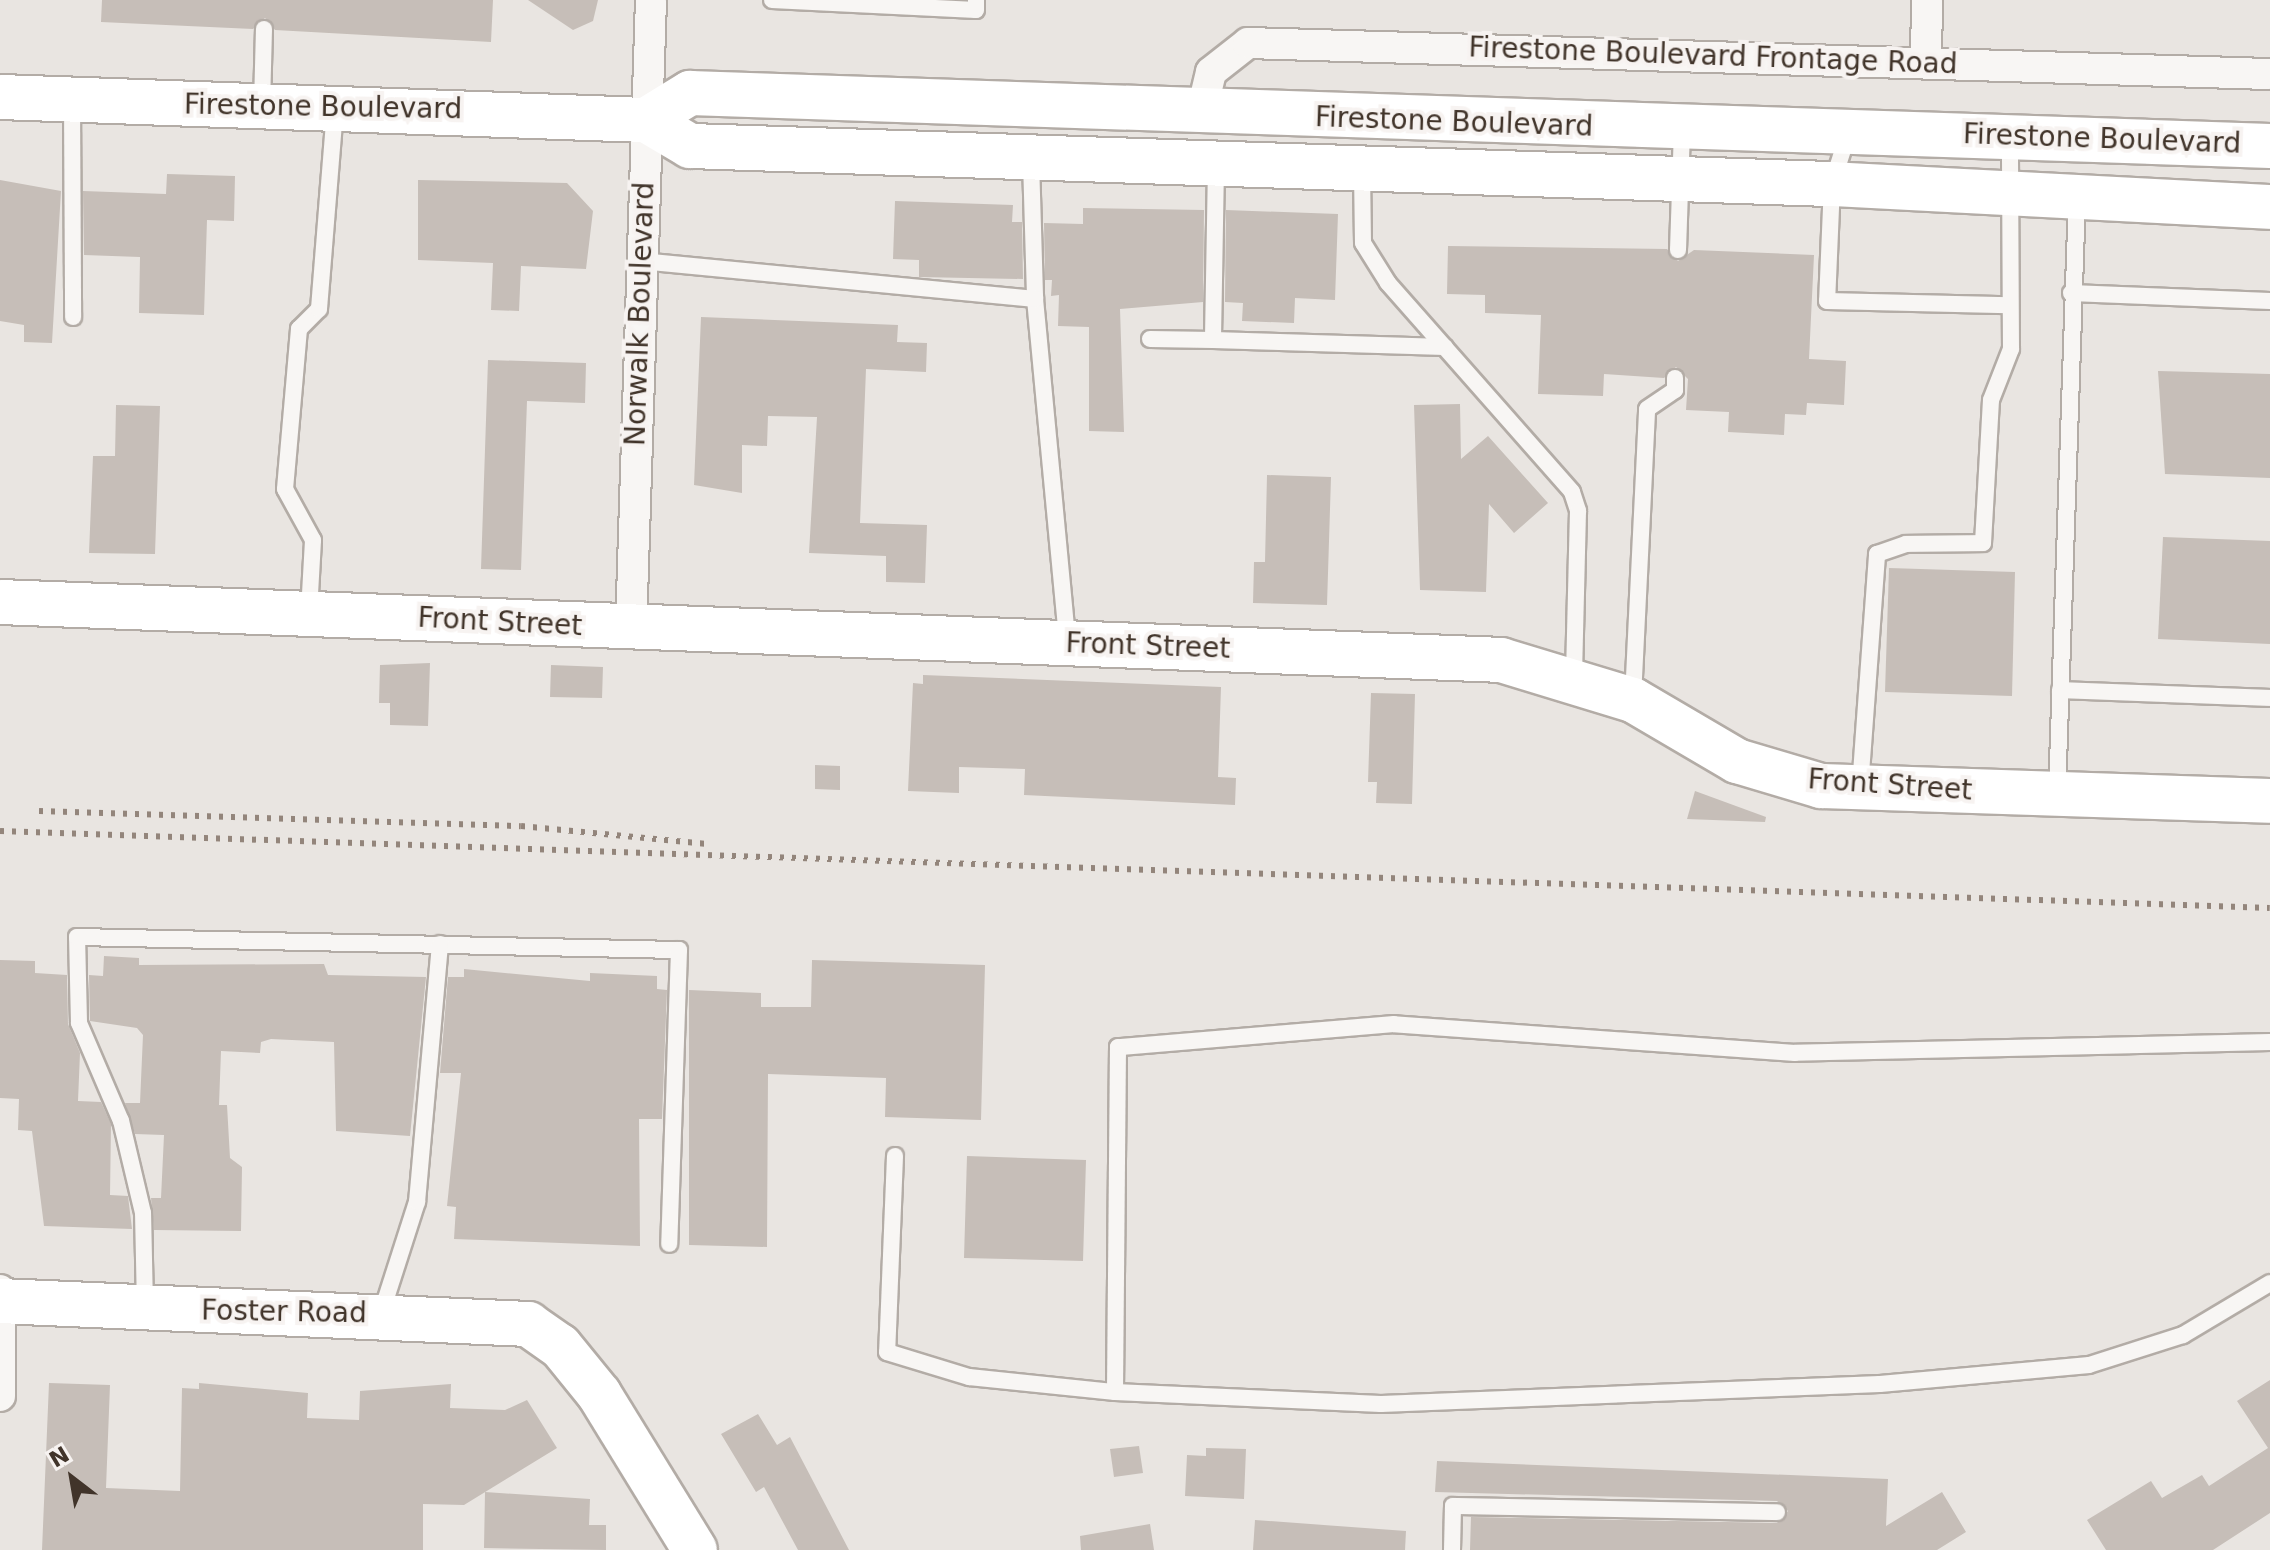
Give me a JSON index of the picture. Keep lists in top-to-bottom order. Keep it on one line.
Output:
{"streets":{"street":["Firestone Boulevard Frontage Road","Firestone Boulevard","Norwalk Boulevard","Front Street","Foster Road"]},"crossings":[["Firestone Boulevard Frontage Road","Firestone Boulevard"],["Firestone Boulevard","Norwalk Boulevard"],["Norwalk Boulevard","Front Street"]],"north":"top left"}
